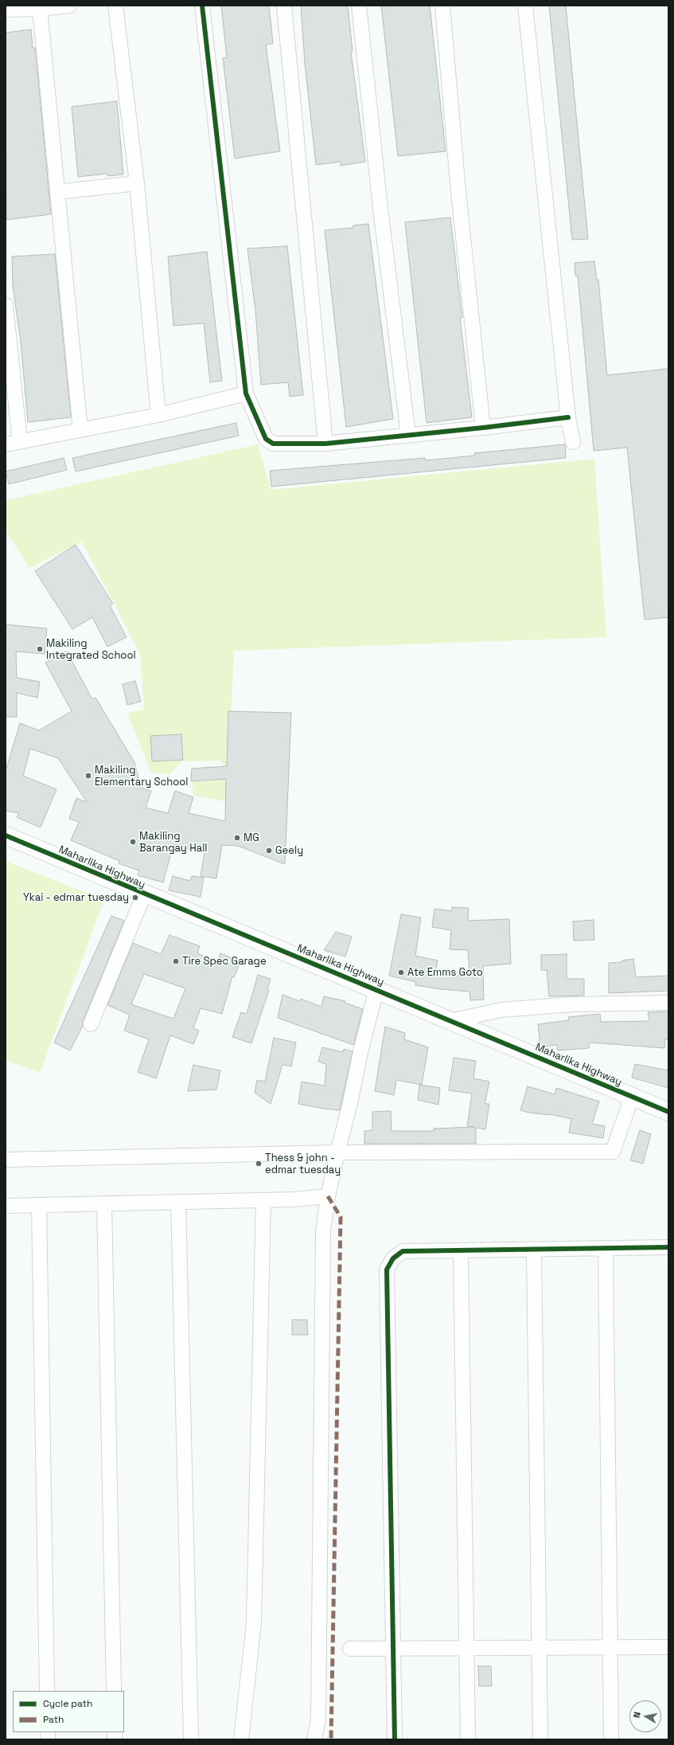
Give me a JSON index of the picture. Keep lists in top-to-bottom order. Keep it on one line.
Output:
{"streets":{"highway":["Maharlika Highway"]},"places":["Makiling Integrated School","Makiling Elementary School","MG","Makiling Barangay Hall","Geely","Ykai - edmar tuesday","Tire Spec Garage","Ate Emms Goto","Thess & john - edmar tuesday"],"legend":["Cycle path","Path"],"north":"left"}
